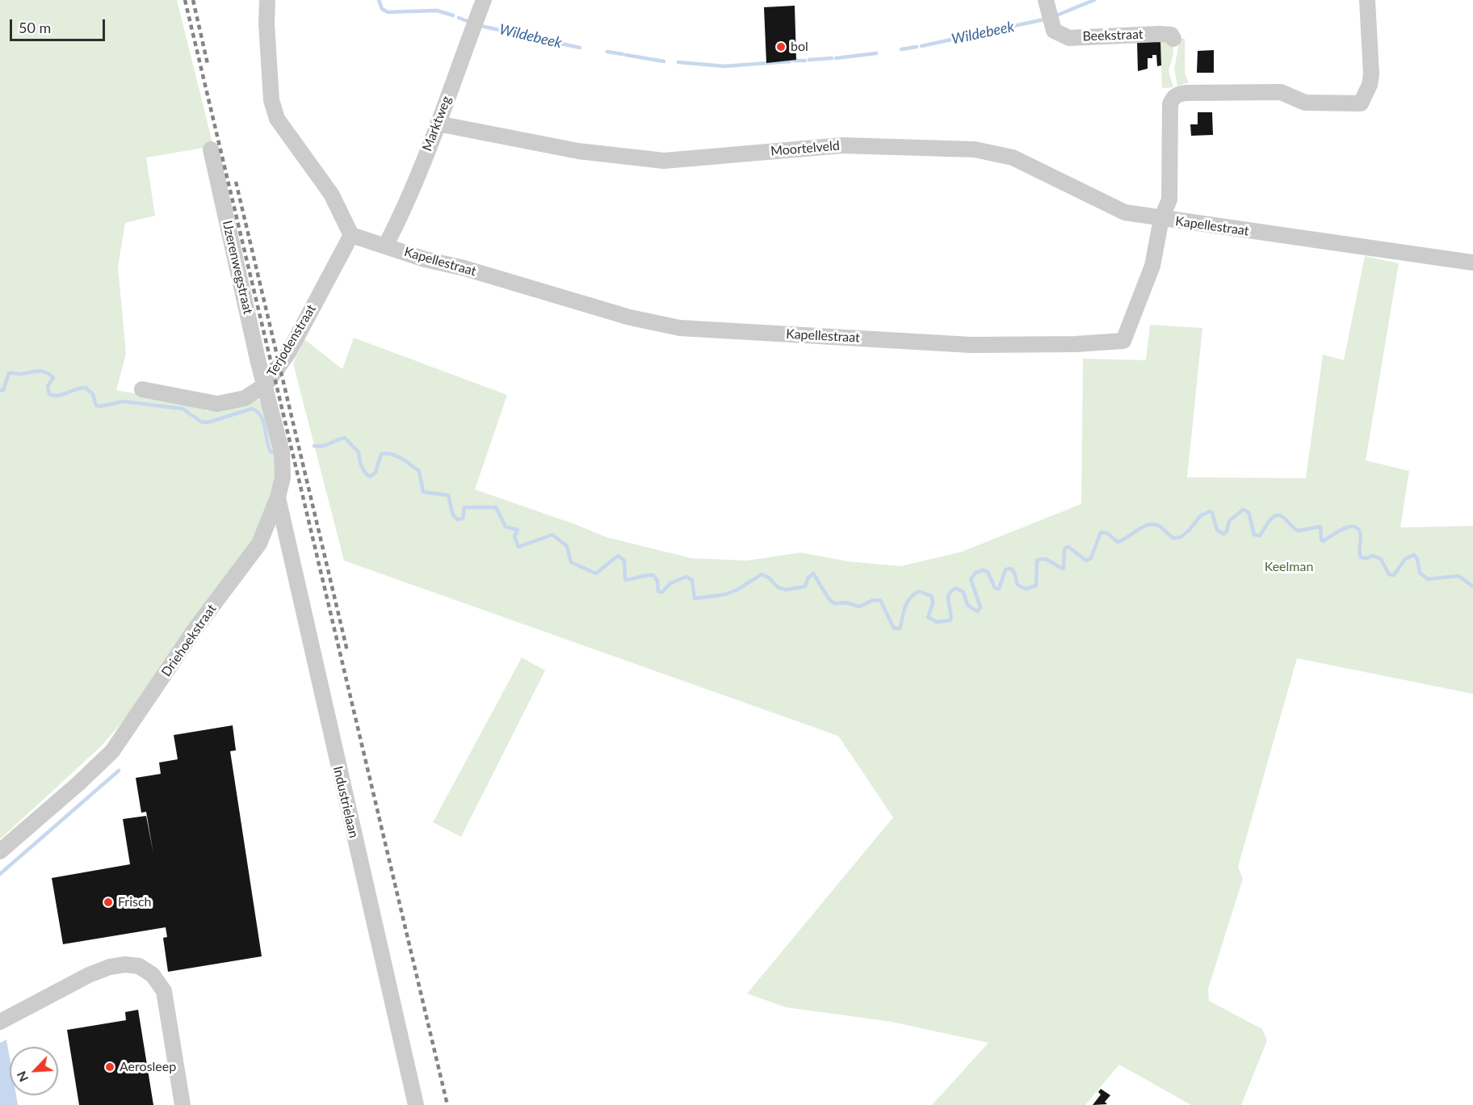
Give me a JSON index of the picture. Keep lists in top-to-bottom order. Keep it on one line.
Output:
{"streets":{"street":["Beekstraat","Marktweg","Moortelveld","Kapellestraat","IJzerenwegstraat","Terjodenstraat","Driehoekstraat","Industrielaan"]},"crossings":[["Marktweg","Moortelveld"],["Marktweg","Kapellestraat"],["Moortelveld","Kapellestraat"],["Kapellestraat","Terjodenstraat"],["IJzerenwegstraat","Terjodenstraat"],["IJzerenwegstraat","Driehoekstraat"],["Terjodenstraat","Driehoekstraat"],["Driehoekstraat","Industrielaan"]],"water":["Wildebeek"],"parks":["Keelman"],"places":["bol","Frisch","Aerosleep"],"scale_bar":"50 m","north":"bottom left"}
